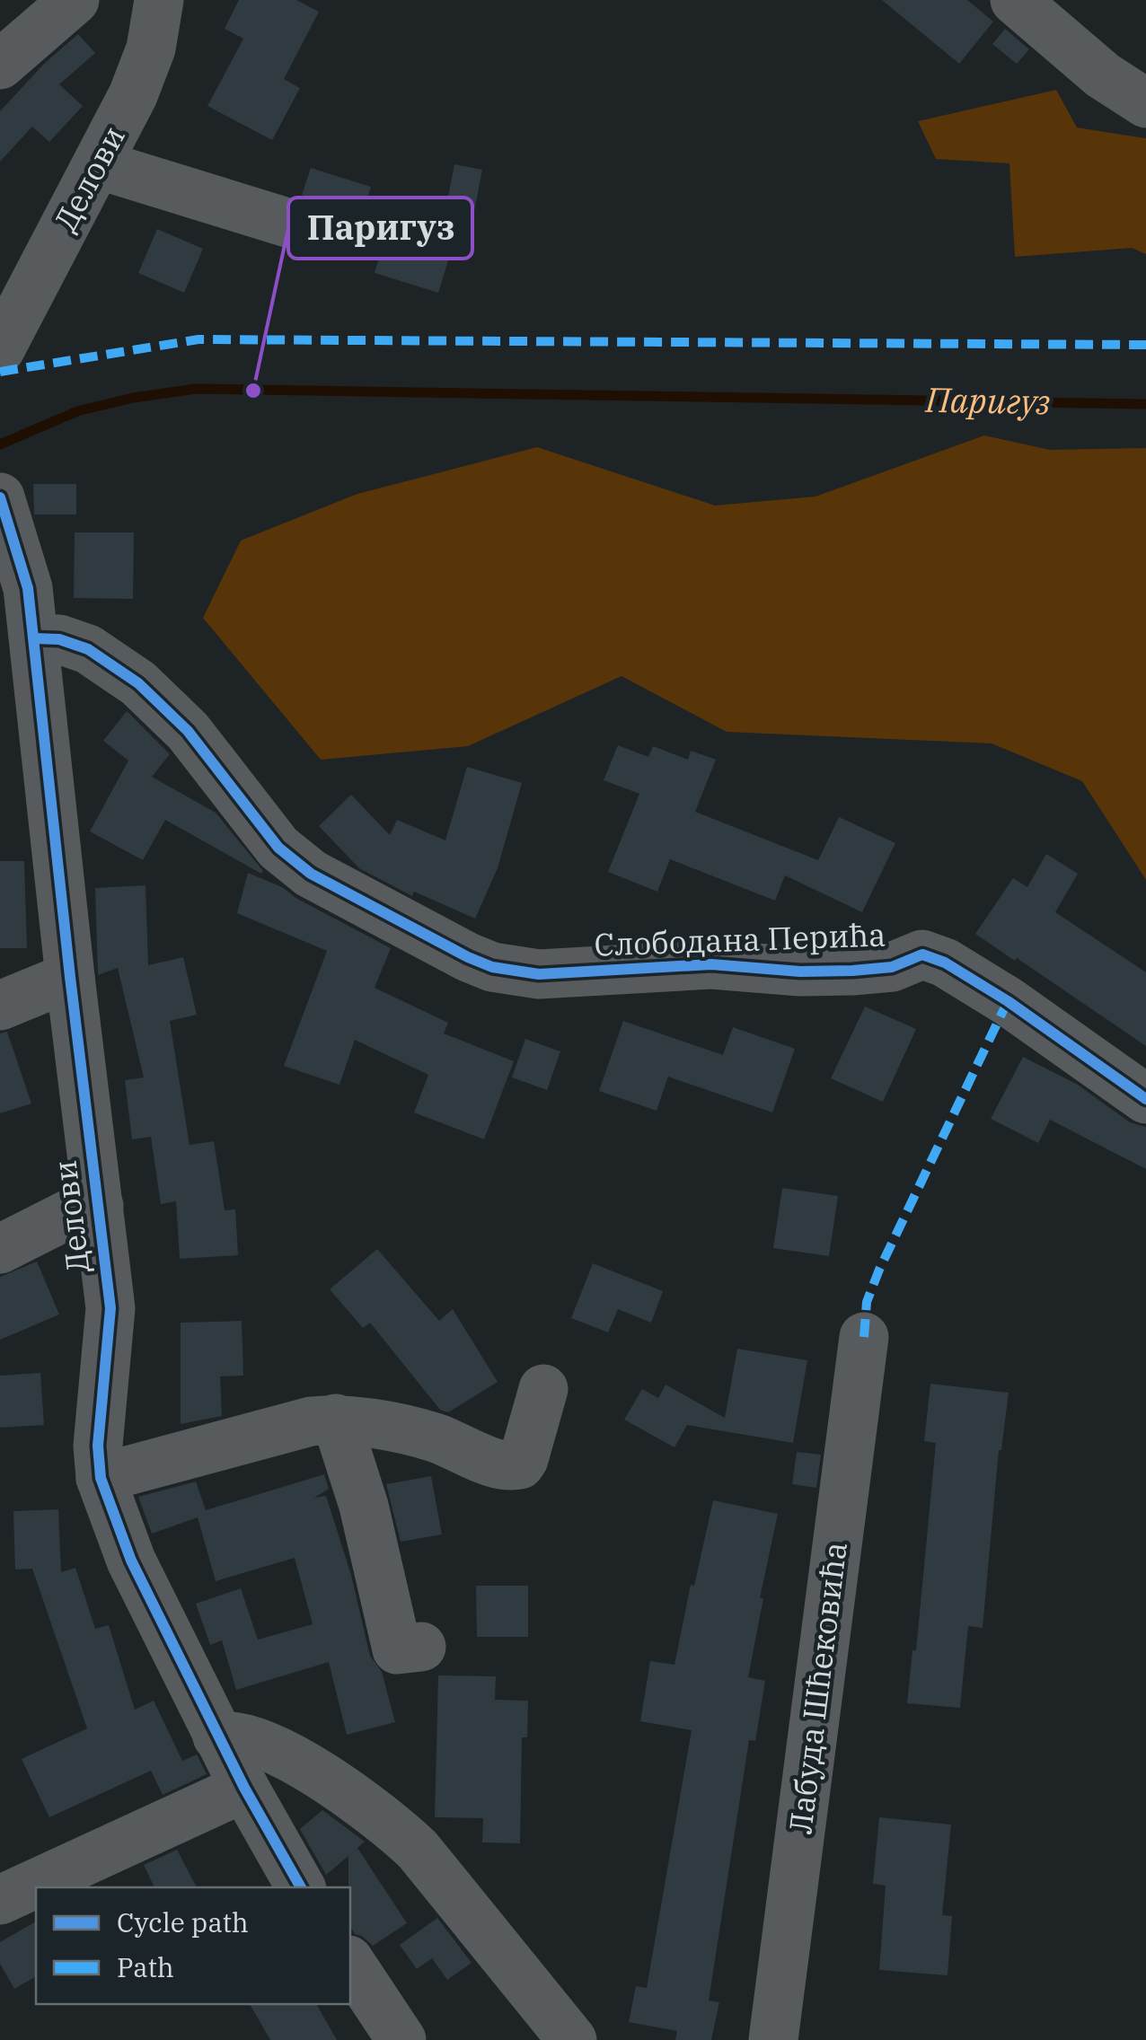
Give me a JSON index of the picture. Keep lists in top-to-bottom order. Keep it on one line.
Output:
{"streets":{"street":["Делови","Слободана Перића","Лабуда Шћековића"]},"crossings":[["Делови","Слободана Перића"]],"water":["Паригуз"],"places":["Паригуз"],"legend":["Cycle path","Path"]}
